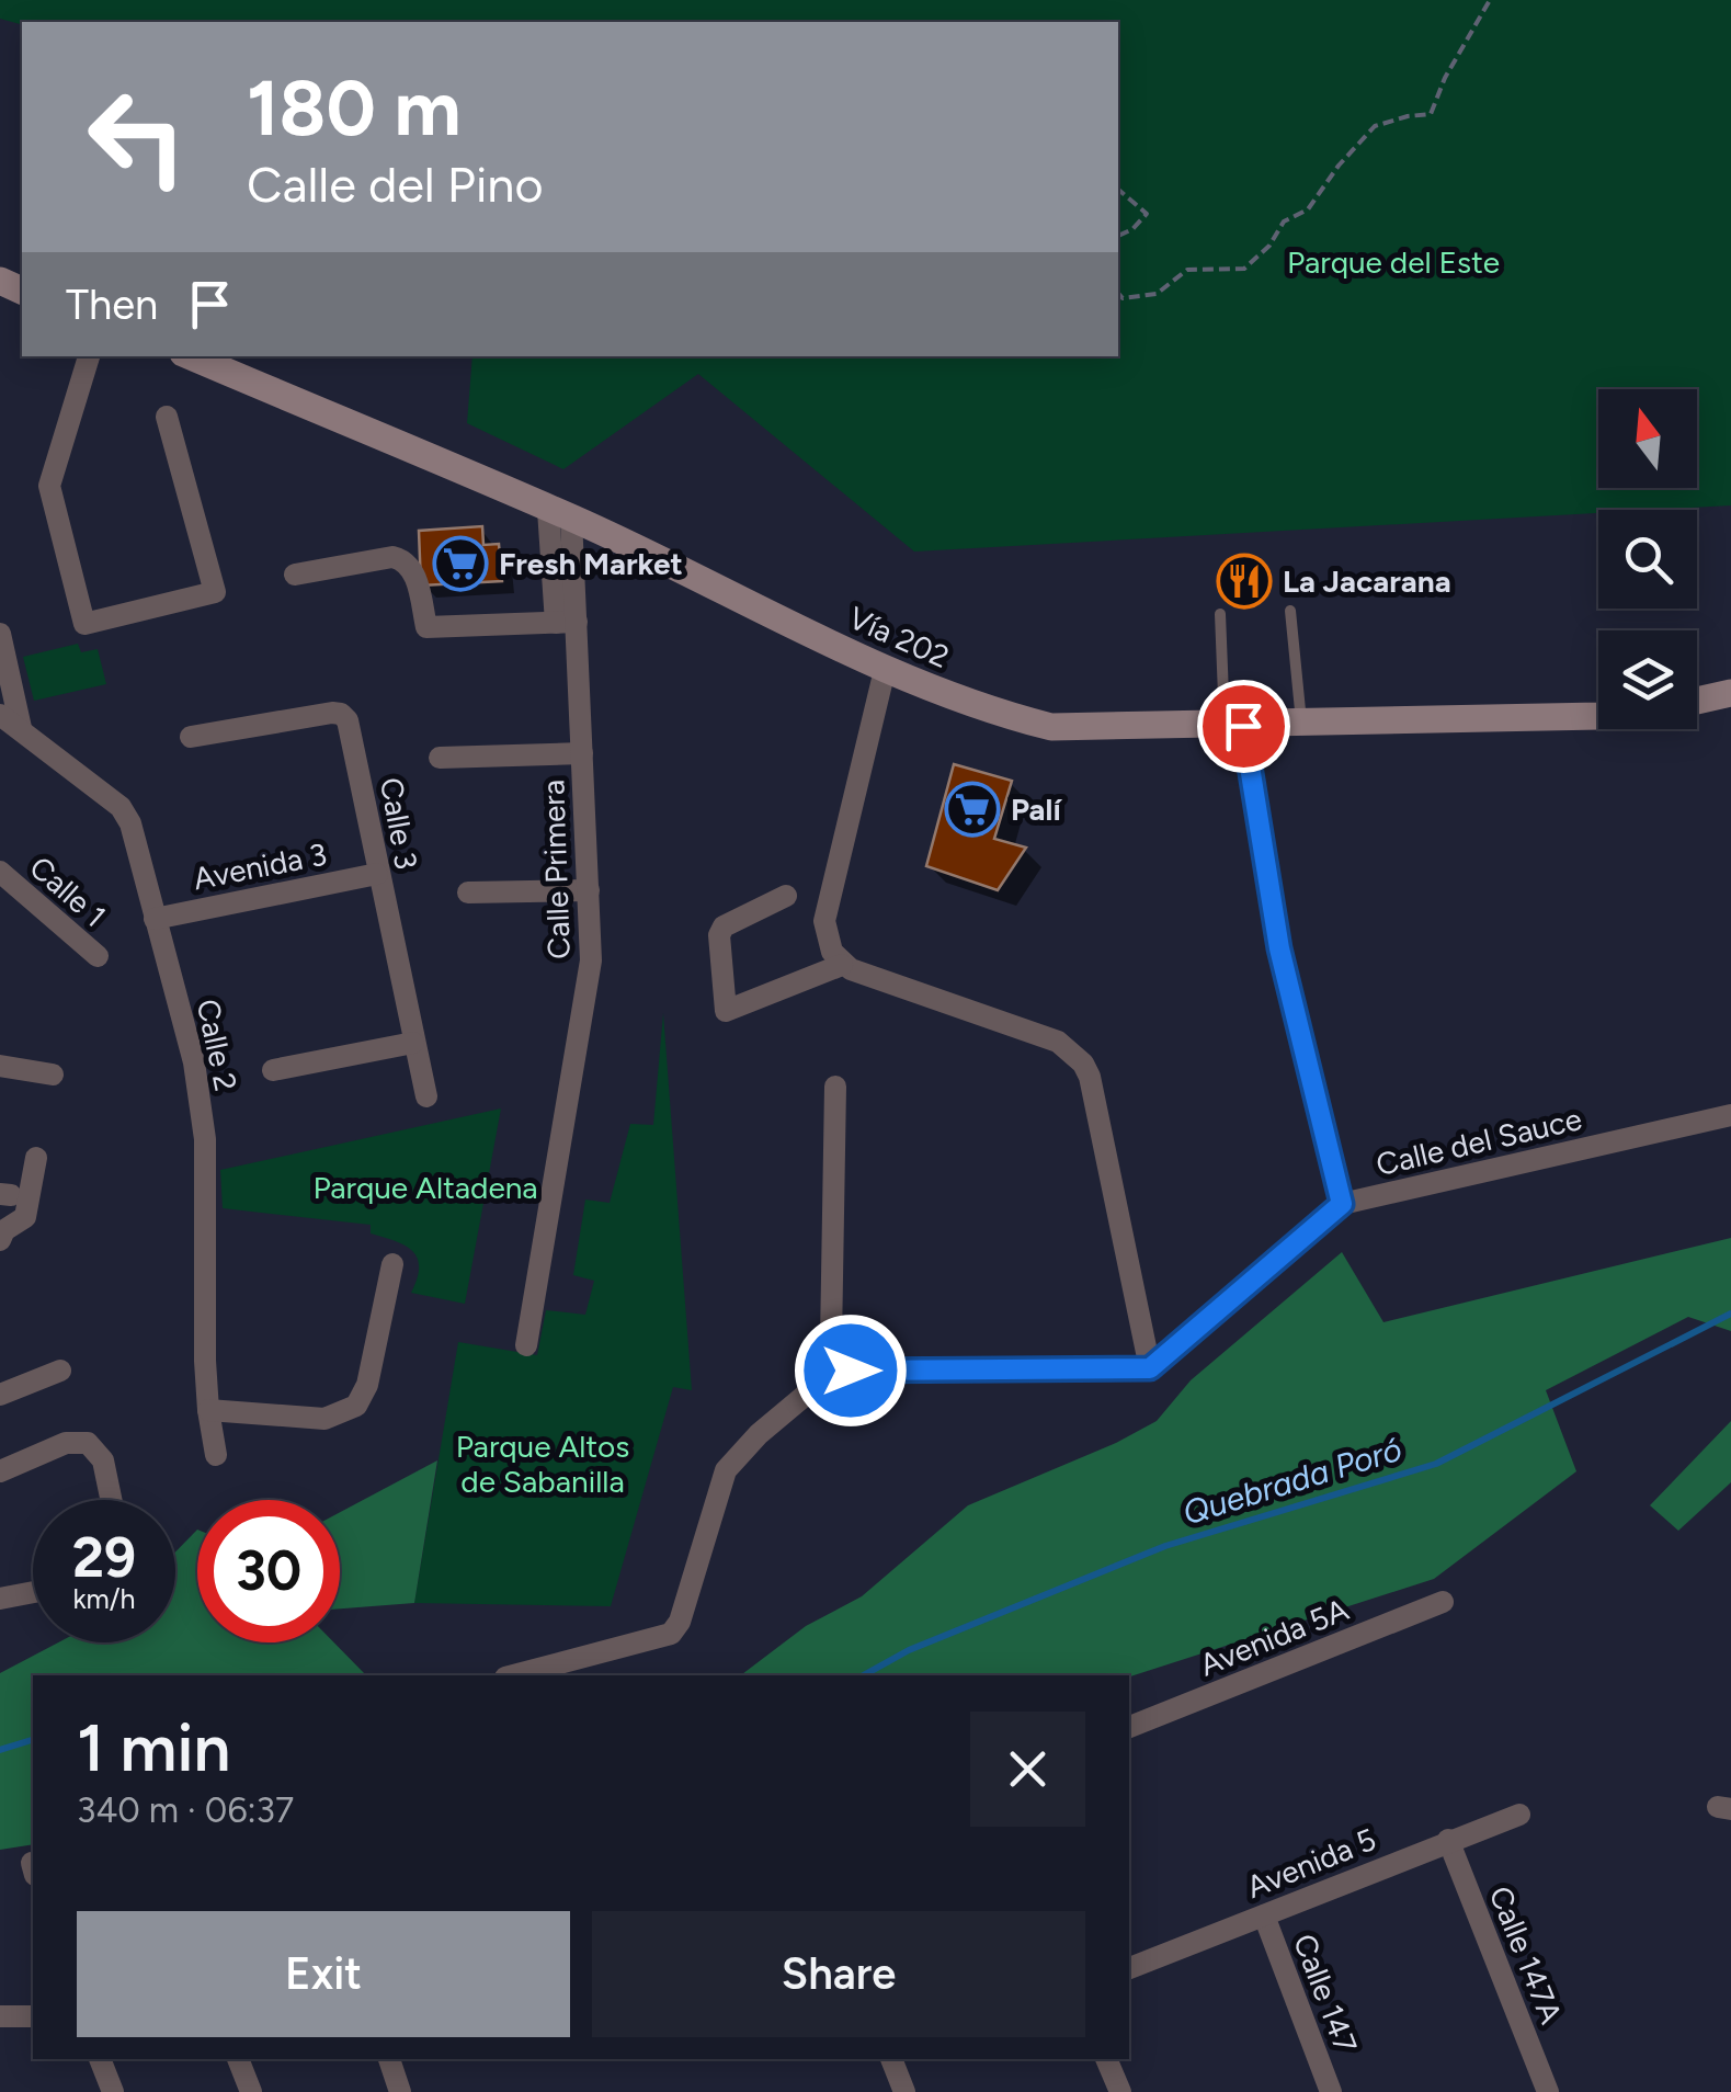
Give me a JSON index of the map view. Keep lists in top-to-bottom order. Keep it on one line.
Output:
{"streets":{"main road":["Vía 202"],"street":["Calle 3","Avenida 3","Calle Primera","Calle 1","Calle 2","Calle del Sauce","Avenida 5A","Avenida 5","Calle 147A","Calle 147"]},"crossings":[["Vía 202","Calle Primera"],["Calle 3","Avenida 3"],["Avenida 3","Calle 2"],["Avenida 5","Calle 147A"],["Avenida 5","Calle 147"]],"water":["Quebrada Poró"],"parks":["Parque del Este","Parque Altadena","Parque Altos de Sabanilla"],"places":{"supermarket":["Fresh Market","Palí"],"restaurant":["La Jacarana"]},"north":"top","page":{"turn":["180 m","Calle del Pino"],"then":"Then","speed":"29 km/h","limit":"30","heading":["1 min","340 m · 06:37"],"buttons":["Exit","Share"]}}
